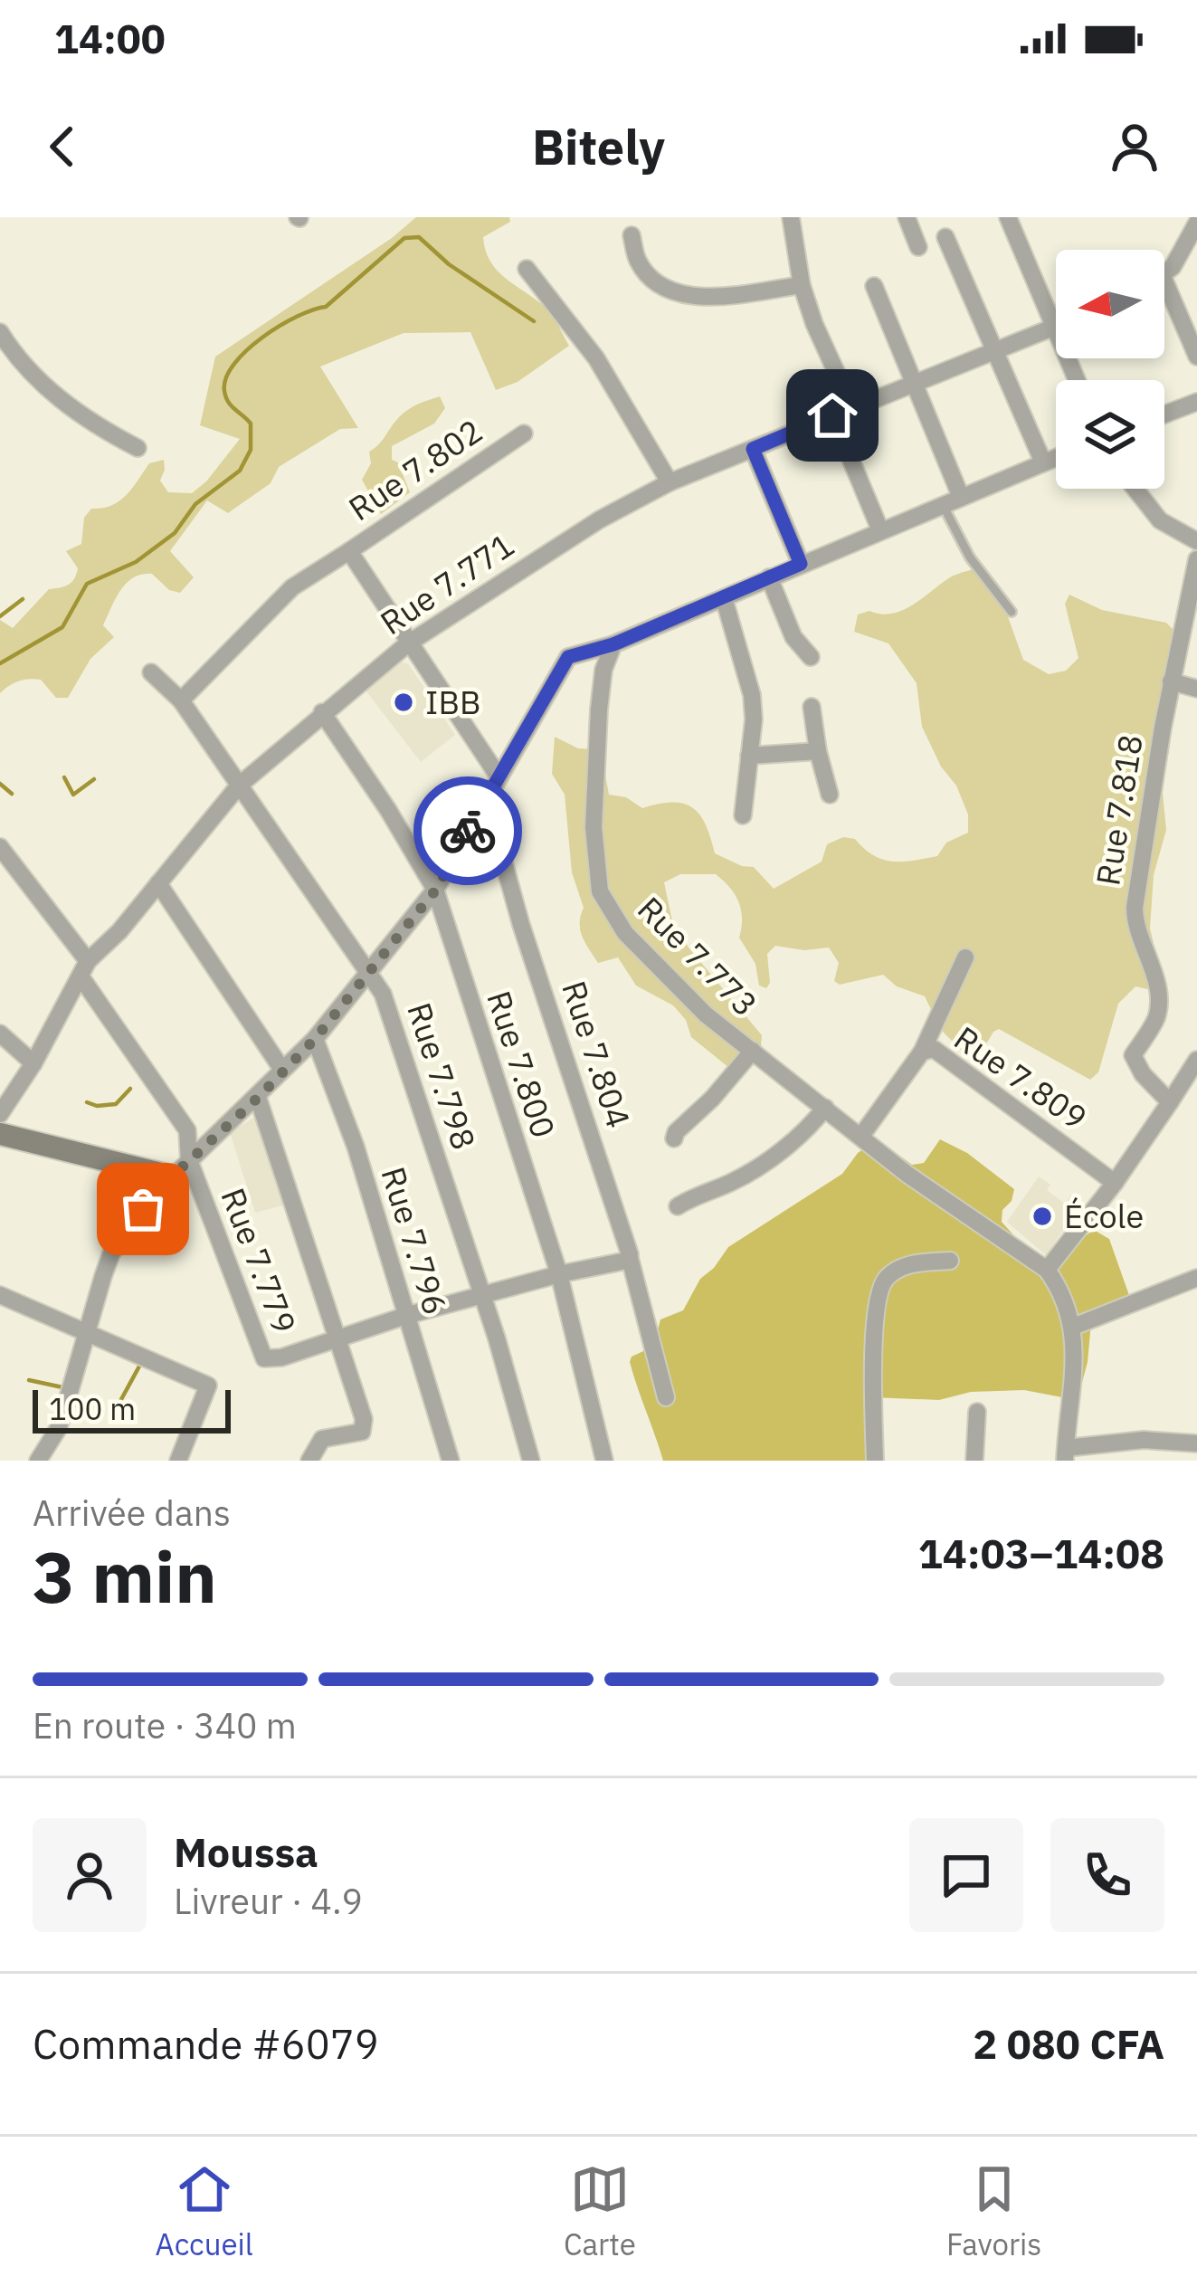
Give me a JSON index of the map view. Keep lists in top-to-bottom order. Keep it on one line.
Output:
{"streets":{"street":["Rue 7.802","Rue 7.771","Rue 7.818","Rue 7.773","Rue 7.804","Rue 7.800","Rue 7.798","Rue 7.809","Rue 7.796","Rue 7.779"]},"crossings":[["Rue 7.802","Rue 7.771"],["Rue 7.771","Rue 7.800"],["Rue 7.771","Rue 7.798"],["Rue 7.771","Rue 7.779"],["Rue 7.773","Rue 7.809"],["Rue 7.800","Rue 7.779"],["Rue 7.798","Rue 7.779"],["Rue 7.796","Rue 7.779"]],"places":["IBB","École"],"scale_bar":"100 m","north":"left","page":{"status":"14:00","header":"Bitely","scale":"100 m","heading":["3 min","Arrivée dans","14:03–14:08"],"panel":["Moussa","Livreur · 4.9","Commande #6079","2 080 CFA"],"bar":"En route · 340 m","tabs":["Accueil","Carte","Favoris"]}}
